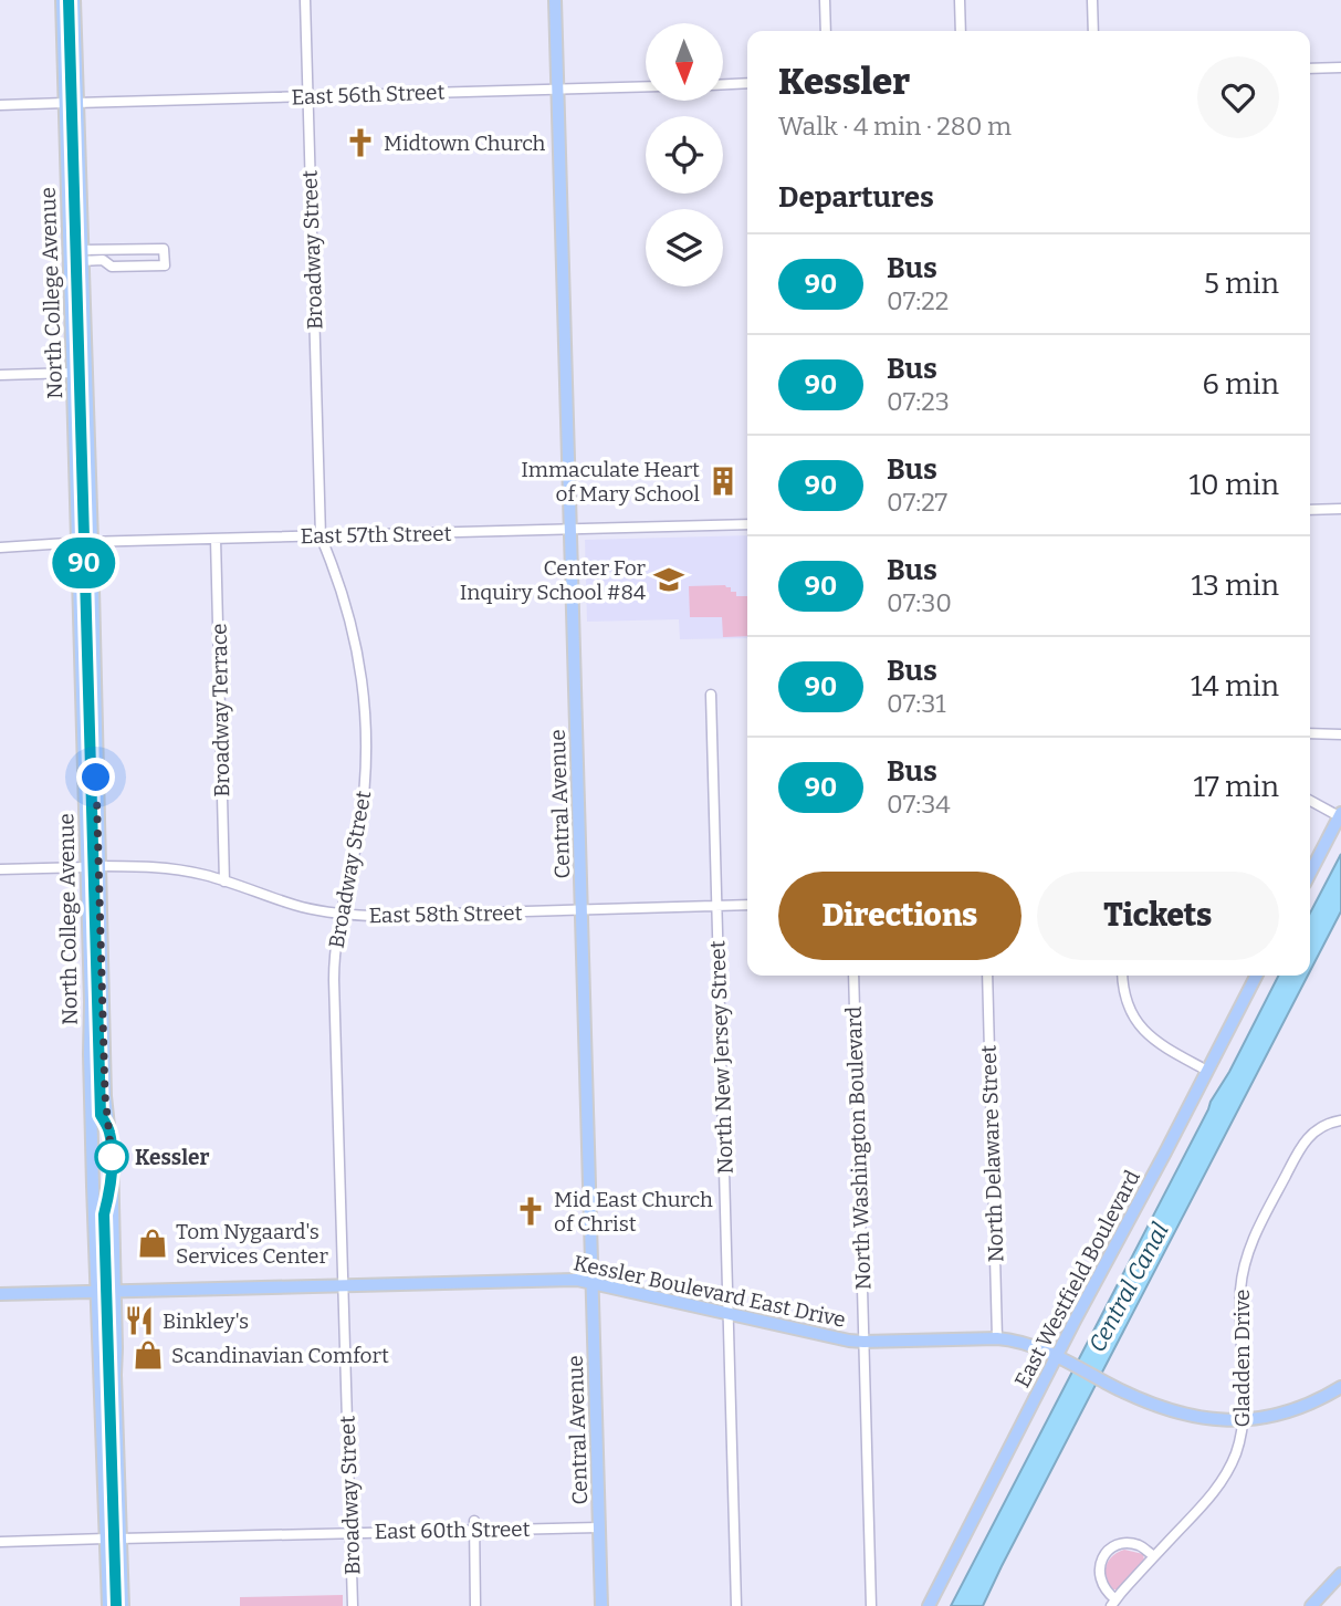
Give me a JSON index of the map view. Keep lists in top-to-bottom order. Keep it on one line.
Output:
{"streets":{"main road":["North College Avenue","Central Avenue","East Westfield Boulevard","Kessler Boulevard East Drive"],"street":["East 56th Street","Broadway Street","East 57th Street","Broadway Terrace","East 58th Street","North New Jersey Street","North Washington Boulevard","North Delaware Street","Gladden Drive","East 60th Street"]},"crossings":[["East 56th Street","Broadway Street"],["East 56th Street","North College Avenue"],["East 56th Street","Central Avenue"],["Broadway Street","East 57th Street"],["Broadway Street","East 58th Street"],["Broadway Street","Kessler Boulevard East Drive"],["Broadway Street","East 60th Street"],["North College Avenue","East 57th Street"],["North College Avenue","East 58th Street"],["North College Avenue","Kessler Boulevard East Drive"],["North College Avenue","East 60th Street"],["East 57th Street","Broadway Terrace"],["East 57th Street","Central Avenue"],["Broadway Terrace","East 58th Street"],["Central Avenue","East 58th Street"],["Central Avenue","Kessler Boulevard East Drive"],["Central Avenue","East 60th Street"],["East 58th Street","North New Jersey Street"],["North New Jersey Street","Kessler Boulevard East Drive"],["North Washington Boulevard","Kessler Boulevard East Drive"],["North Delaware Street","Kessler Boulevard East Drive"],["East Westfield Boulevard","Kessler Boulevard East Drive"],["Kessler Boulevard East Drive","Gladden Drive"]],"water":["Central Canal"],"places":{"church":["Midtown Church","Mid East Church of Christ"],"building":["Immaculate Heart of Mary School"],"school or university":["Center For Inquiry School #84"],"other":["Kessler"],"shop":["Tom Nygaard's Services Center","Scandinavian Comfort"],"restaurant":["Binkley's"]},"lines":["bus line 90"],"north":"bottom","page":{"on_map":"90","heading":[["Kessler","Walk · 4 min · 280 m"],"Departures"],"list":[{"mark":"90","name":"Bus","note":"07:22","value":"5 min"},{"mark":"90","name":"Bus","note":"07:23","value":"6 min"},{"mark":"90","name":"Bus","note":"07:27","value":"10 min"},{"mark":"90","name":"Bus","note":"07:30","value":"13 min"},{"mark":"90","name":"Bus","note":"07:31","value":"14 min"},{"mark":"90","name":"Bus","note":"07:34","value":"17 min"}],"buttons":["Directions","Tickets"]}}
